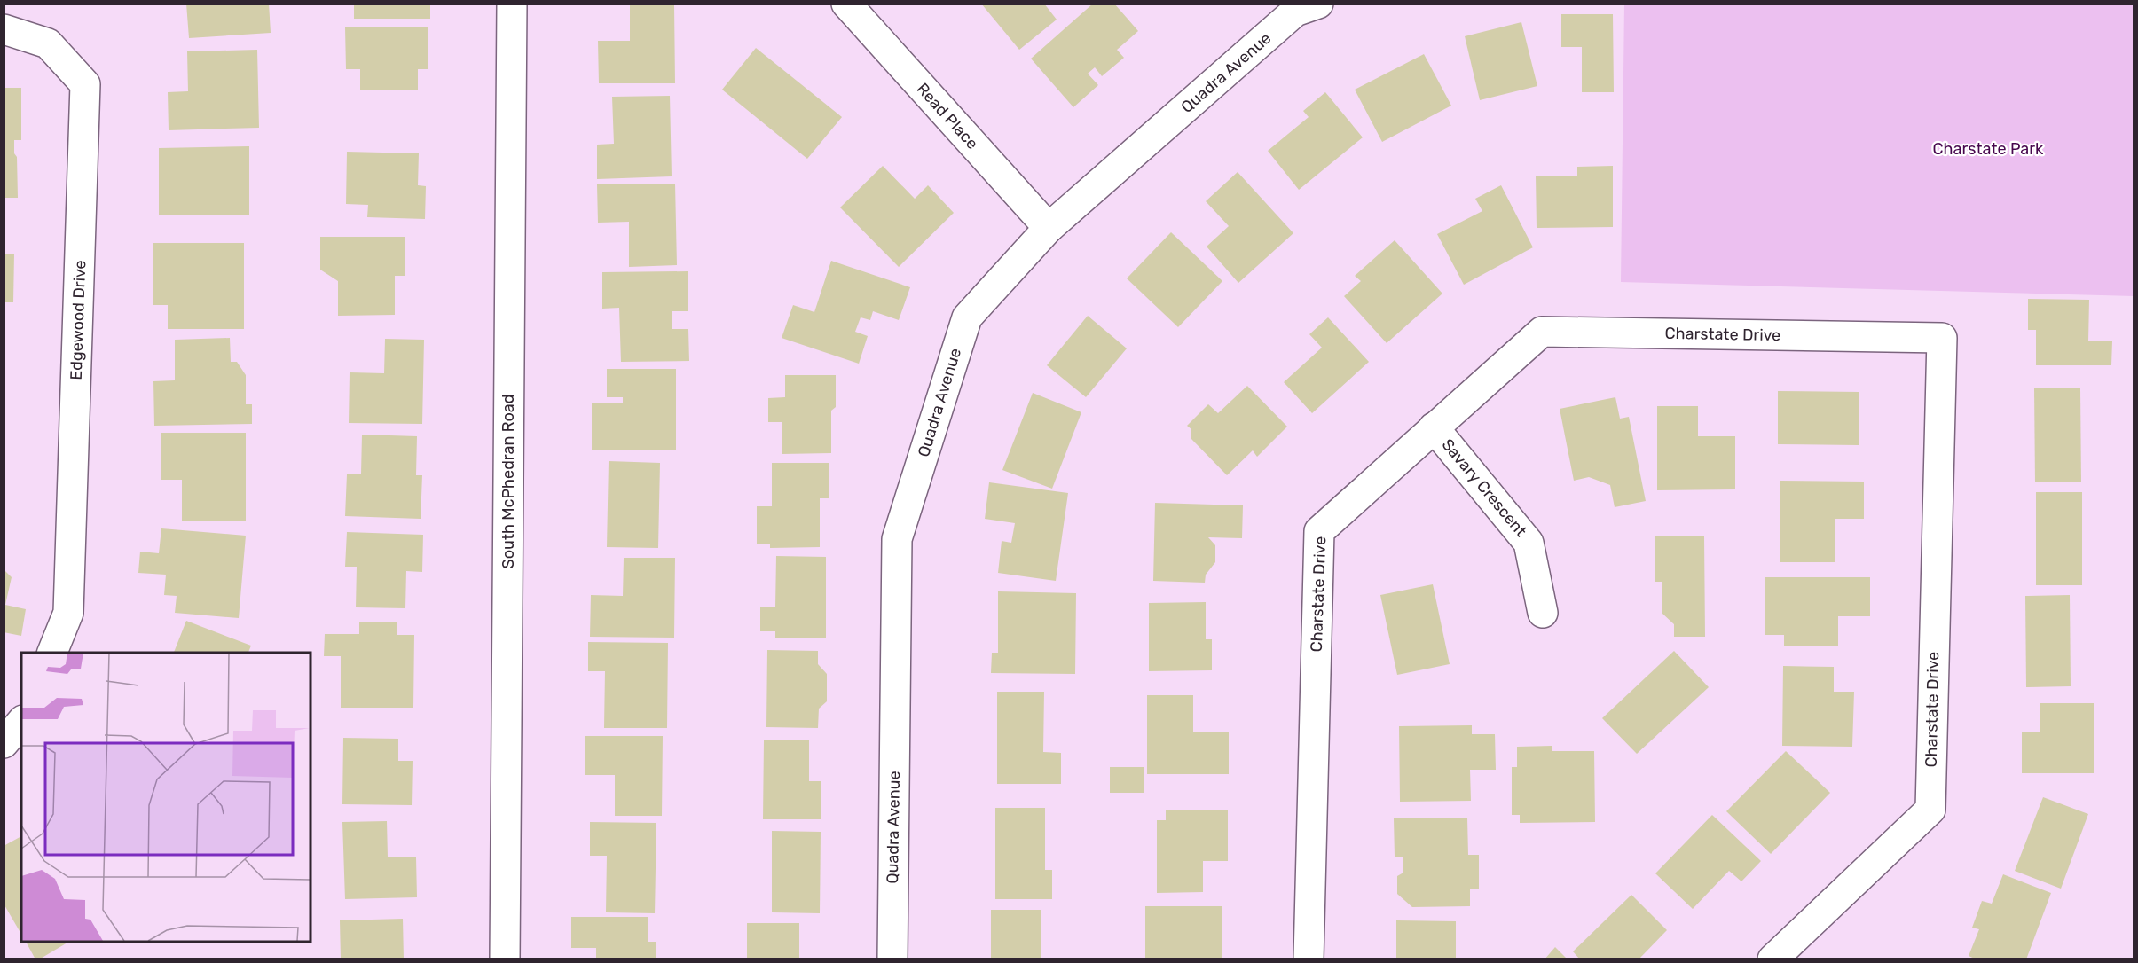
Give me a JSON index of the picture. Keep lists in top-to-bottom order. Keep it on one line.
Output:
{"streets":{"street":["Quadra Avenue","Read Place","Edgewood Drive","Charstate Drive","South McPhedran Road","Savary Crescent"]},"crossings":[["Quadra Avenue","Read Place"],["Charstate Drive","Savary Crescent"]],"parks":["Charstate Park"]}
